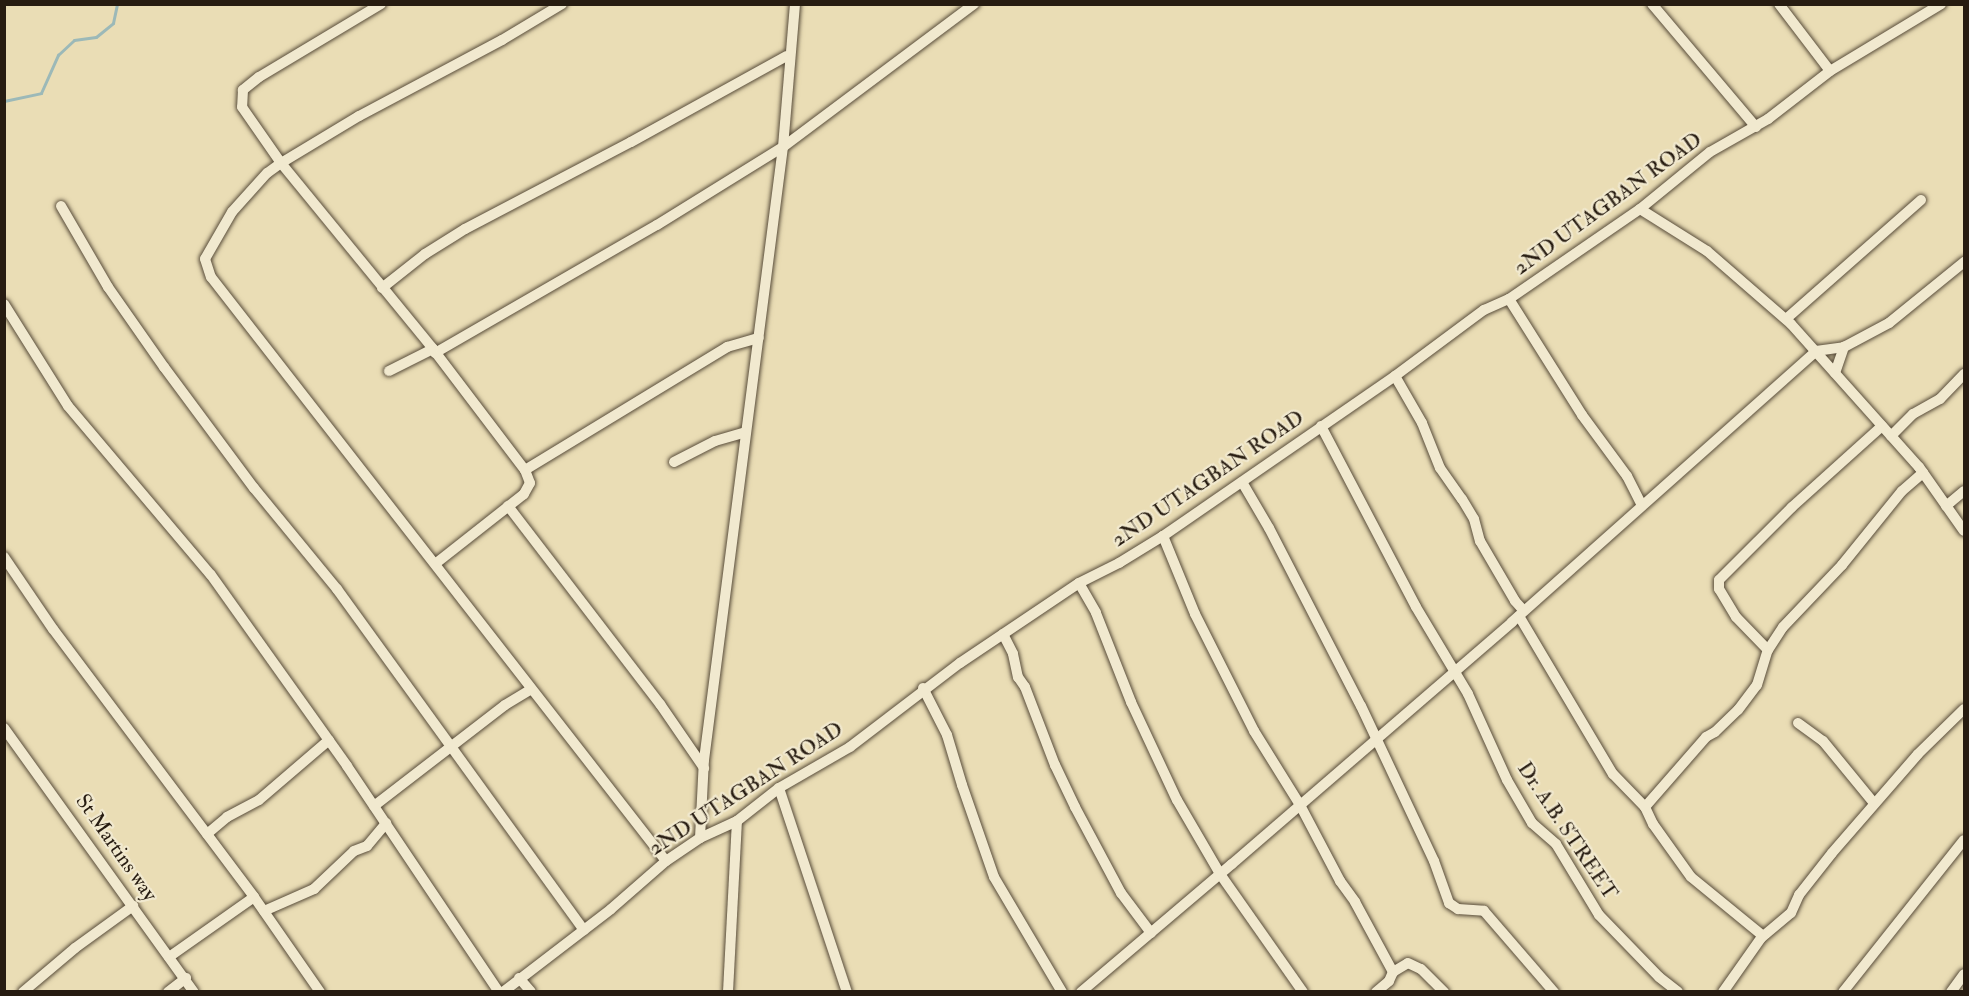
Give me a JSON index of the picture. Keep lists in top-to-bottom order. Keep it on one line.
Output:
{"streets":{"street":["2ND UTAGBAN ROAD","Dr. A.B. STREET","St Martins way"]},"crossings":[["2ND UTAGBAN ROAD","Dr. A.B. STREET"]]}
